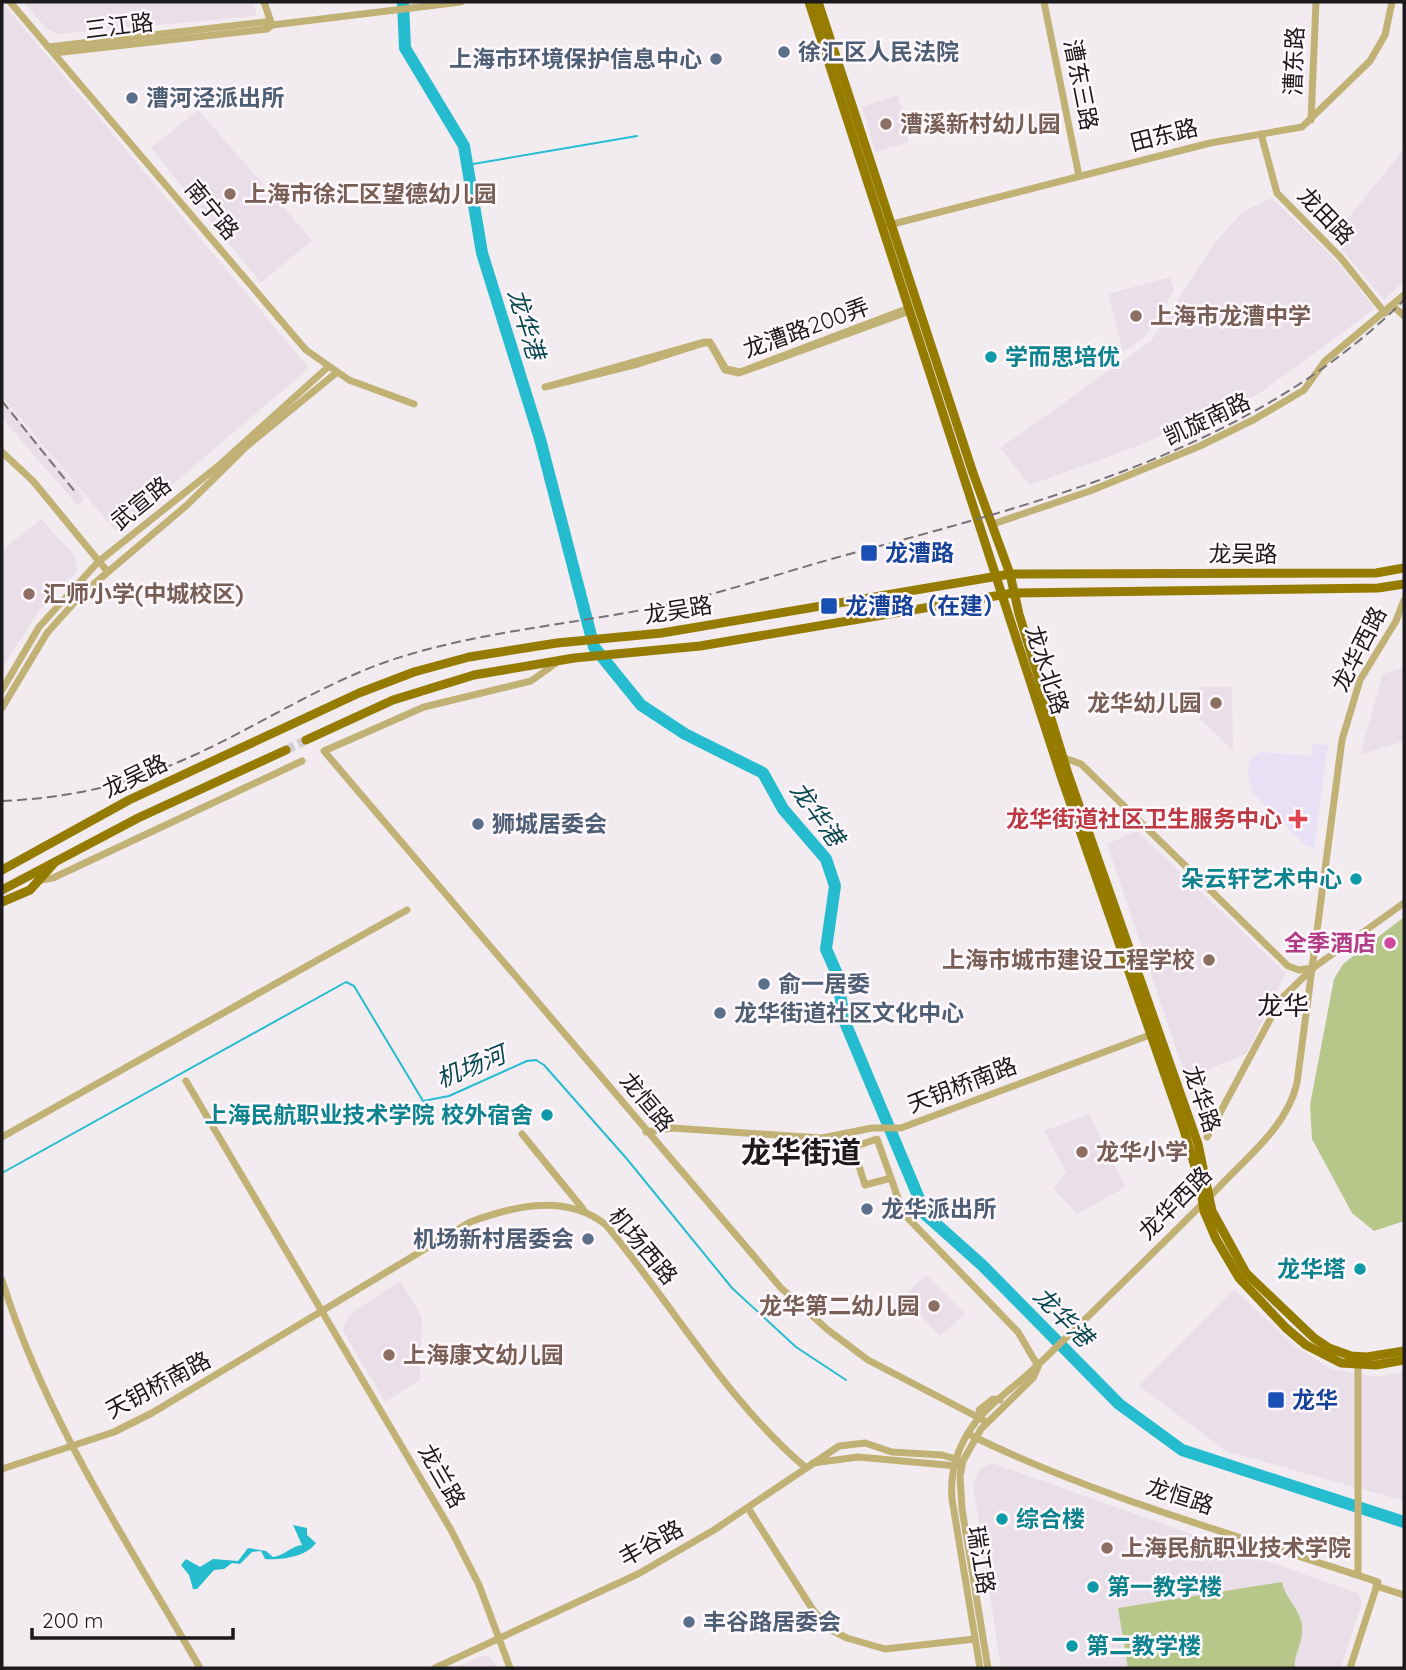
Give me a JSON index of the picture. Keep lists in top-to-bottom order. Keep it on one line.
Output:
{"streets":{"main road":["龙吴路","龙水北路","龙华路"],"street":["三江路","漕东路","漕东三路","田东路","南宁路","龙田路","龙漕路200弄","凯旋南路","武宣路","龙华西路","天钥桥南路","龙恒路","机场西路","龙兰路","丰谷路","瑞江路"]},"crossings":[["三江路","南宁路"],["漕东路","田东路"],["漕东三路","田东路"],["田东路","龙田路"],["田东路","龙漕路200弄"],["南宁路","武宣路"],["龙田路","凯旋南路"],["龙吴路","龙水北路"],["龙吴路","龙恒路"],["龙华西路","龙华路"],["龙华西路","龙恒路"],["龙华西路","丰谷路"],["龙华西路","瑞江路"],["龙水北路","龙华路"],["天钥桥南路","龙华路"],["天钥桥南路","龙恒路"],["天钥桥南路","机场西路"],["天钥桥南路","龙兰路"],["机场西路","龙兰路"],["机场西路","丰谷路"],["龙兰路","丰谷路"],["丰谷路","瑞江路"]],"districts":["龙华","龙华街道"],"water":["龙华港","机场河"],"places":{"other":["徐汇区人民法院","上海市环境保护信息中心","漕河泾派出所","漕溪新村幼儿园","上海市徐汇区望德幼儿园","上海市龙漕中学","学而思培优","汇师小学(中城校区)","龙华幼儿园","狮城居委会","朵云轩艺术中心","全季酒店","上海市城市建设工程学校","俞一居委","龙华街道社区文化中心","上海民航职业技术学院 校外宿舍","龙华小学","龙华派出所","机场新村居委会","龙华塔","龙华第二幼儿园","上海康文幼儿园","综合楼","上海民航职业技术学院","第一教学楼","丰谷路居委会","第二教学楼"],"transit":["龙漕路","龙漕路（在建）","龙华"],"health":["龙华街道社区卫生服务中心"]},"scale_bar":"200 m"}
